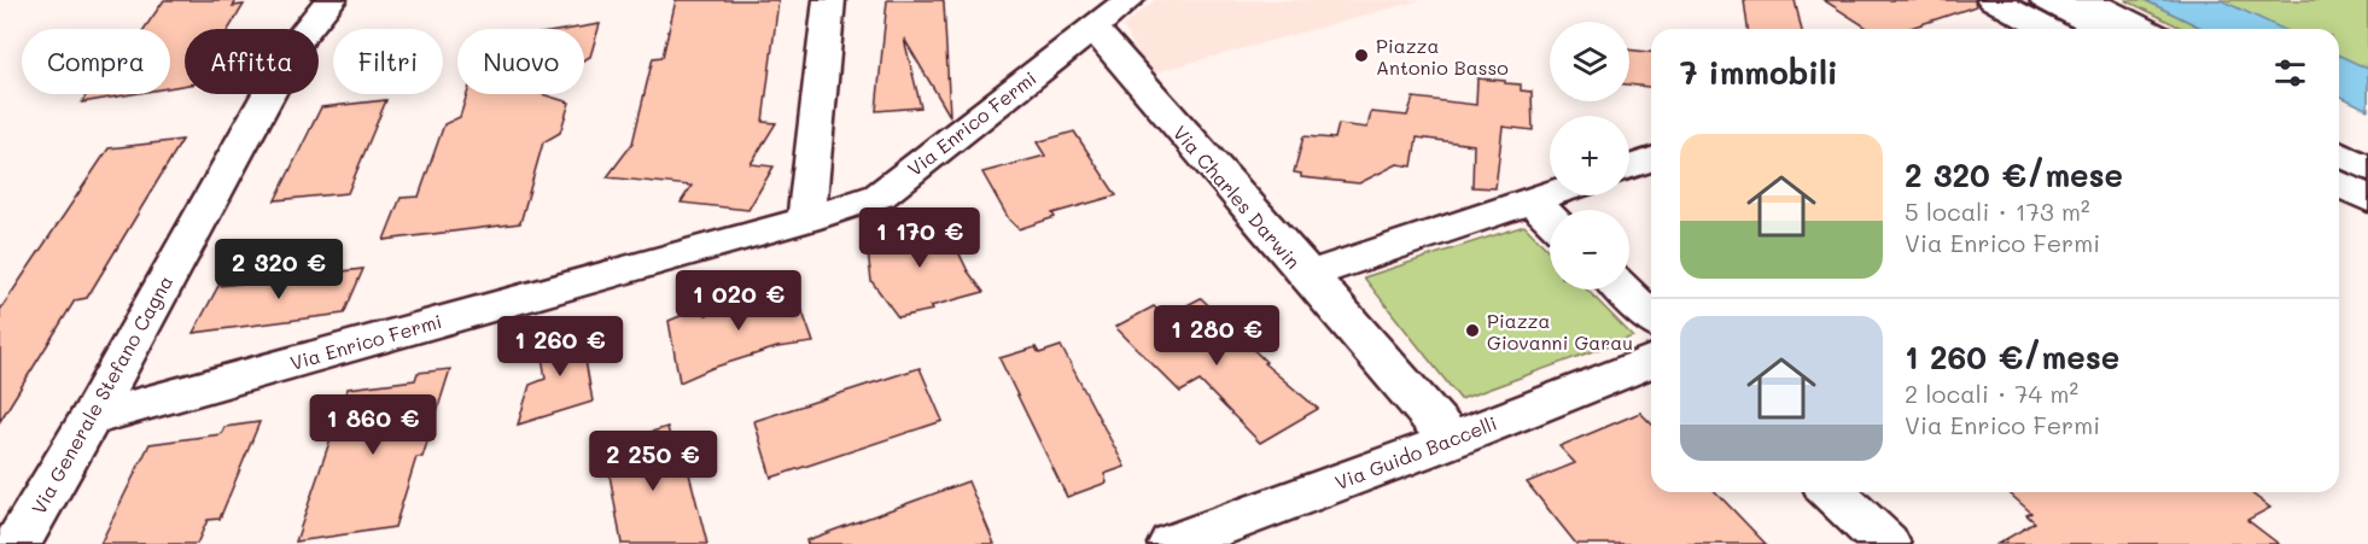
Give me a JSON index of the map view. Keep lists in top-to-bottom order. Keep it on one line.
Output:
{"streets":{"main road":["Via Enrico Fermi","Via Charles Darwin","Via Generale Stefano Cagna","Via Guido Baccelli"]},"crossings":[["Via Enrico Fermi","Via Charles Darwin"],["Via Enrico Fermi","Via Generale Stefano Cagna"]],"places":["Piazza Antonio Basso","Piazza Giovanni Garau"],"page":{"map_buttons":["+","−"],"chip":["Compra","Affitta","Filtri","Nuovo"],"heading":"7 immobili","list":[{"name":"2 320 €/mese","note":"5 locali · 173 m² · Via Enrico Fermi"},{"name":"1 260 €/mese","note":"2 locali · 74 m² · Via Enrico Fermi"}],"price":["1 170 €","2 320 €","1 020 €","1 280 €","1 260 €","1 860 €","2 250 €"]}}
